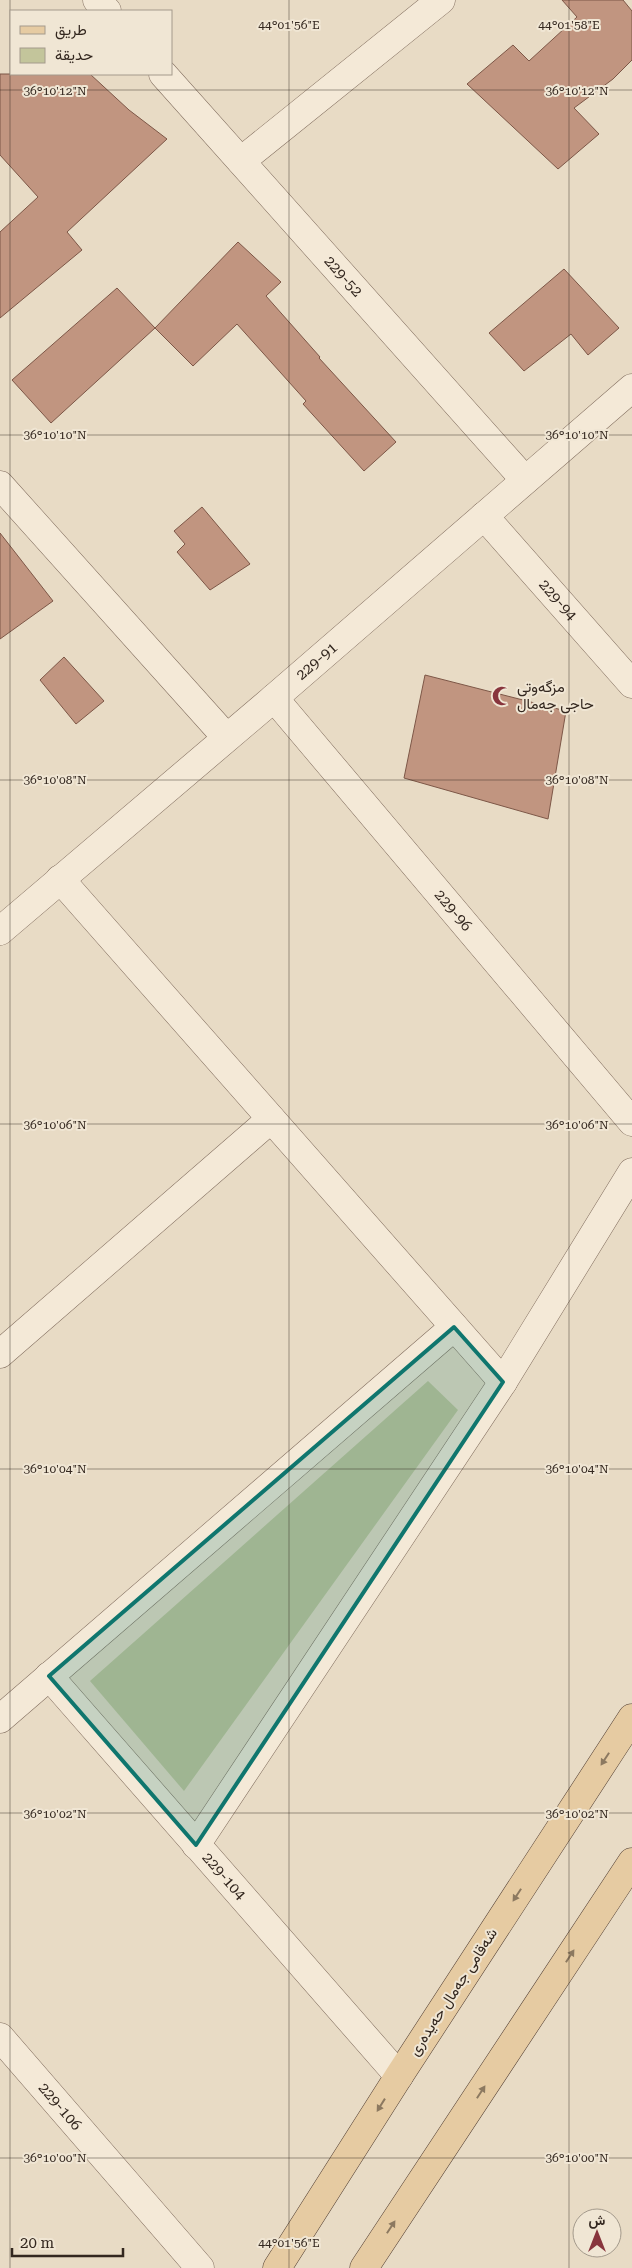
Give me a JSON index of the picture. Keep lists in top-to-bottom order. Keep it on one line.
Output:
{"streets":{"main road":["شەقامی جەمال حەیدەری"],"street":["229-52","229-94","229-91","229-96","229-104","229-106"]},"crossings":[["229-52","229-91"],["229-94","229-91"],["229-91","229-96"],["229-104","شەقامی جەمال حەیدەری"]],"places":{"mosque":["مزگەوتی حاجی جەمال"]},"legend":["طريق","حديقة"],"scale_bar":"20 m","north":"top","coordinates":["44°01'56\"E","44°01'58\"E","36°10'12\"N","36°10'10\"N","36°10'08\"N","36°10'06\"N","36°10'04\"N","36°10'02\"N","36°10'00\"N"]}
